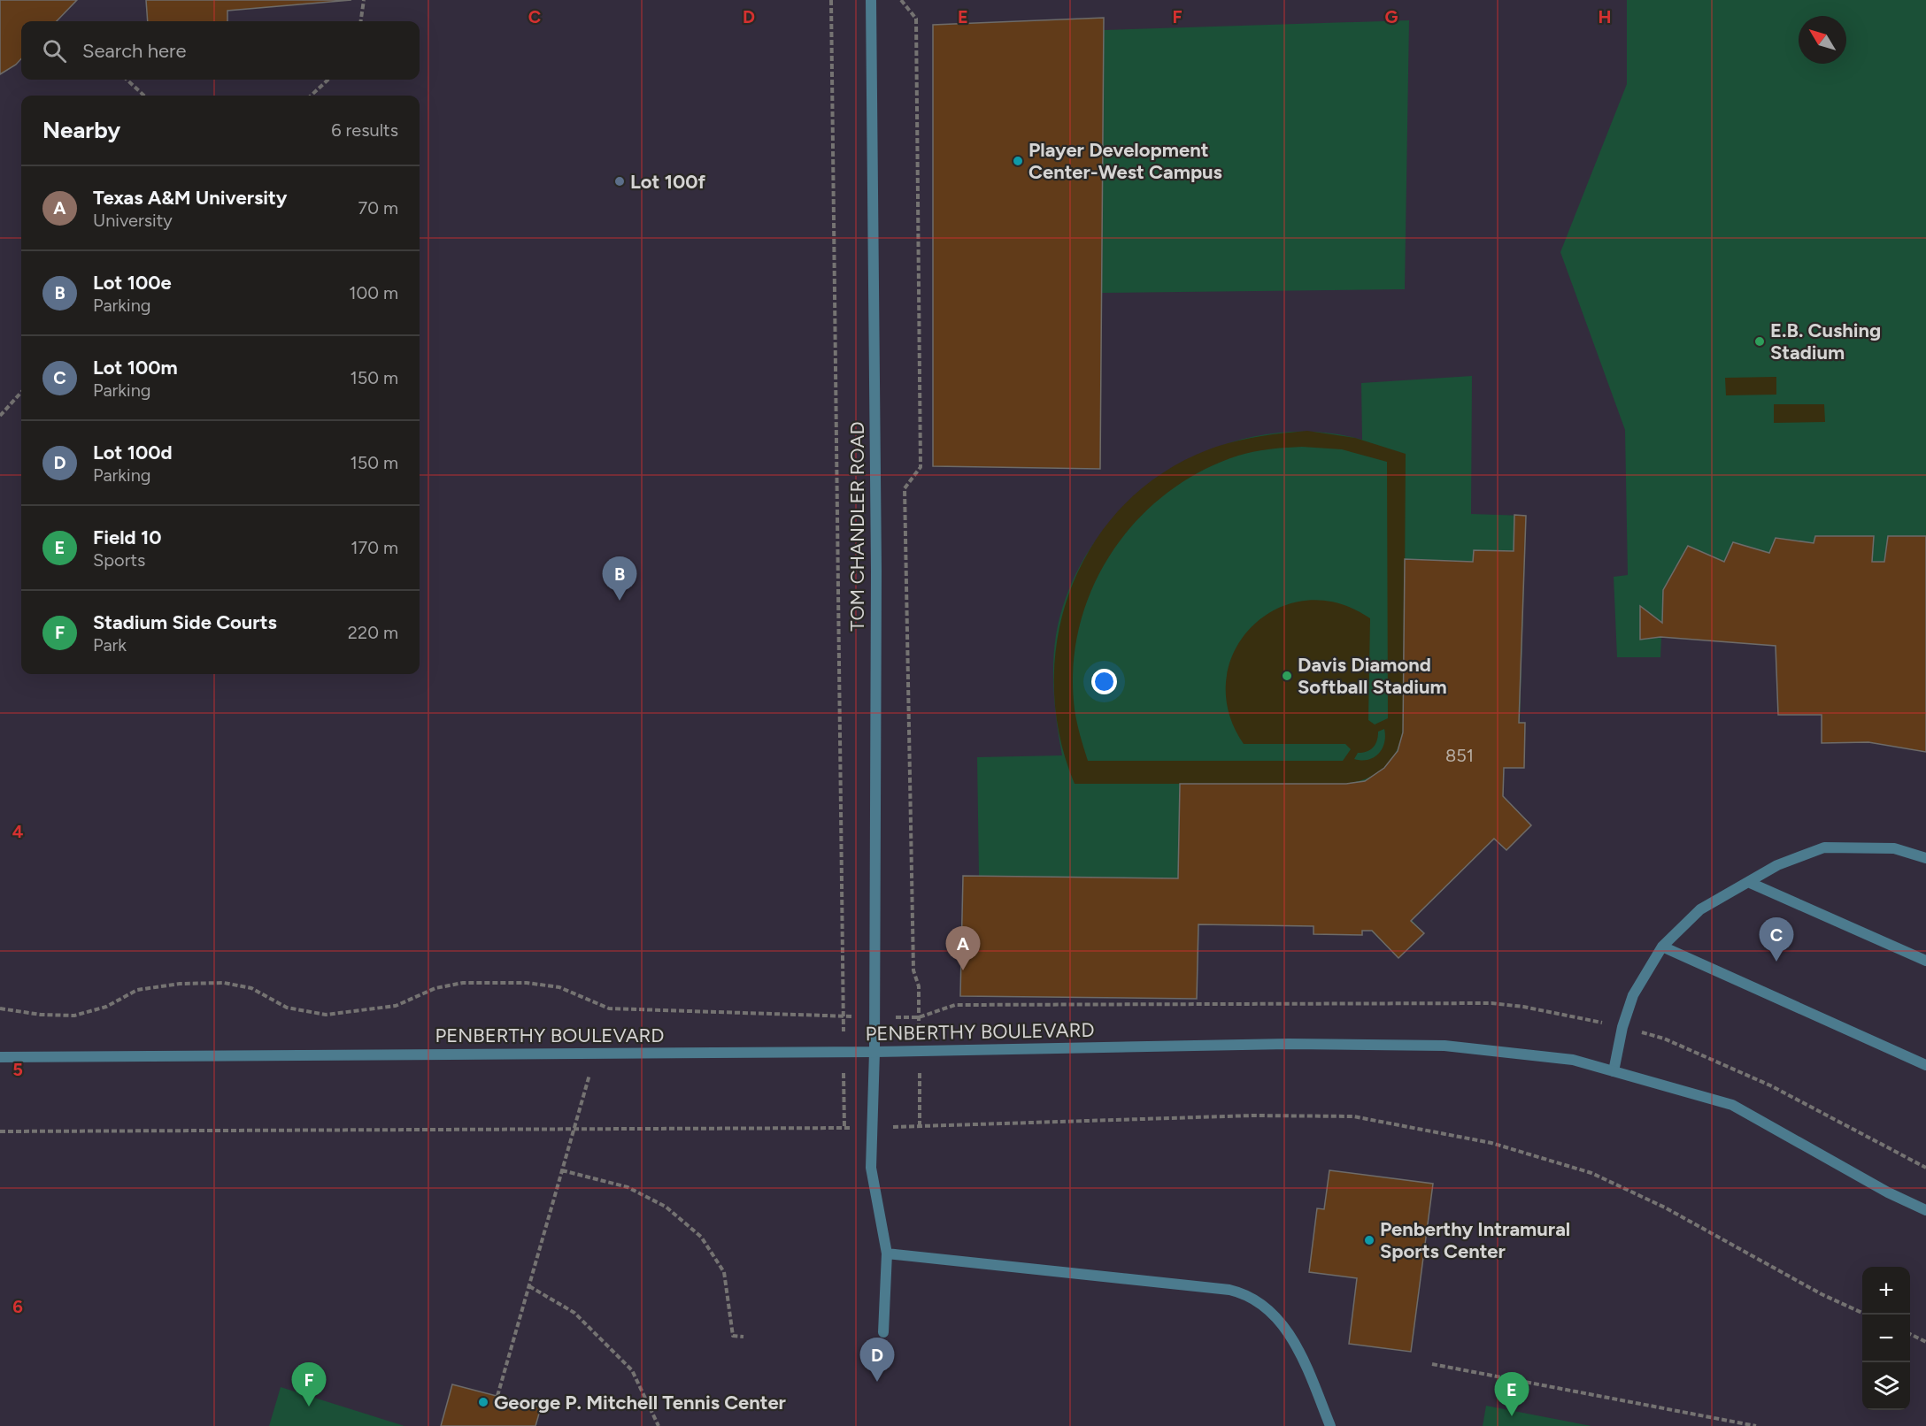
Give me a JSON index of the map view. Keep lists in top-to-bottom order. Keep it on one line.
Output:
{"streets":{"street":["TOM CHANDLER ROAD","PENBERTHY BOULEVARD"]},"crossings":[["TOM CHANDLER ROAD","PENBERTHY BOULEVARD"]],"places":["Player Development Center-West Campus","Lot 100f","E.B. Cushing Stadium","Davis Diamond Softball Stadium","Penberthy Intramural Sports Center","George P. Mitchell Tennis Center"],"house_numbers":["851"],"north":"top left","page":{"search":"Search here","heading":["Nearby","6 results"],"list":[{"mark":"A","name":"Texas A&M University","note":"University","value":"70 m"},{"mark":"B","name":"Lot 100e","note":"Parking","value":"100 m"},{"mark":"C","name":"Lot 100m","note":"Parking","value":"150 m"},{"mark":"D","name":"Lot 100d","note":"Parking","value":"150 m"},{"mark":"E","name":"Field 10","note":"Sports","value":"170 m"},{"mark":"F","name":"Stadium Side Courts","note":"Park","value":"220 m"}],"pins":["B","C","A","D","F","E"],"map_buttons":["+","−"]},"grid":{"columns":["C","D","E","F","G","H"],"rows":["4","5","6"]}}
